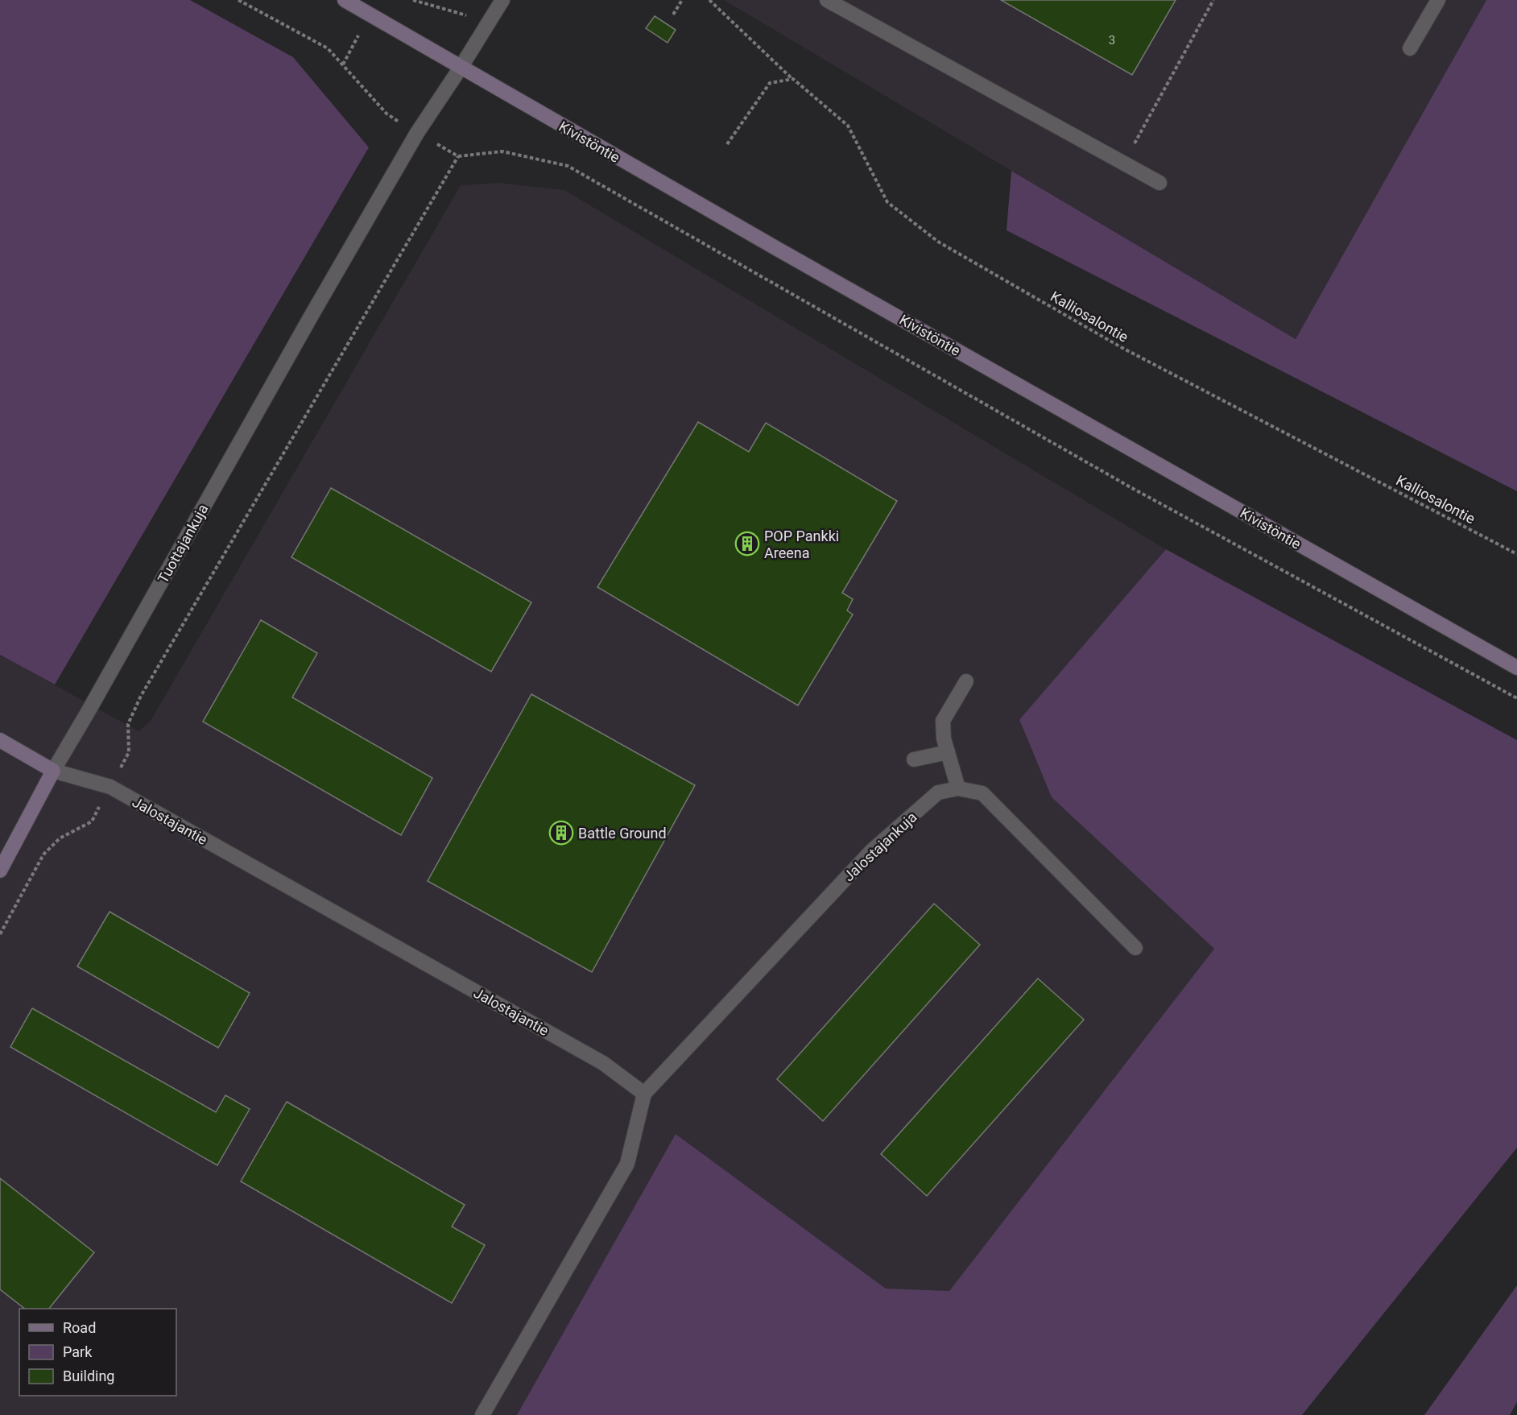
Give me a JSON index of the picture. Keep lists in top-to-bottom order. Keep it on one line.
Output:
{"streets":{"main road":["Kivistöntie"],"street":["Tuottajankuja","Jalostajantie","Jalostajankuja"],"path":["Kalliosalontie"]},"crossings":[["Kivistöntie","Tuottajankuja"],["Tuottajankuja","Jalostajantie"],["Jalostajantie","Jalostajankuja"]],"places":{"building":["POP Pankki Areena","Battle Ground"]},"house_numbers":["3"],"legend":["Road","Park","Building"]}
